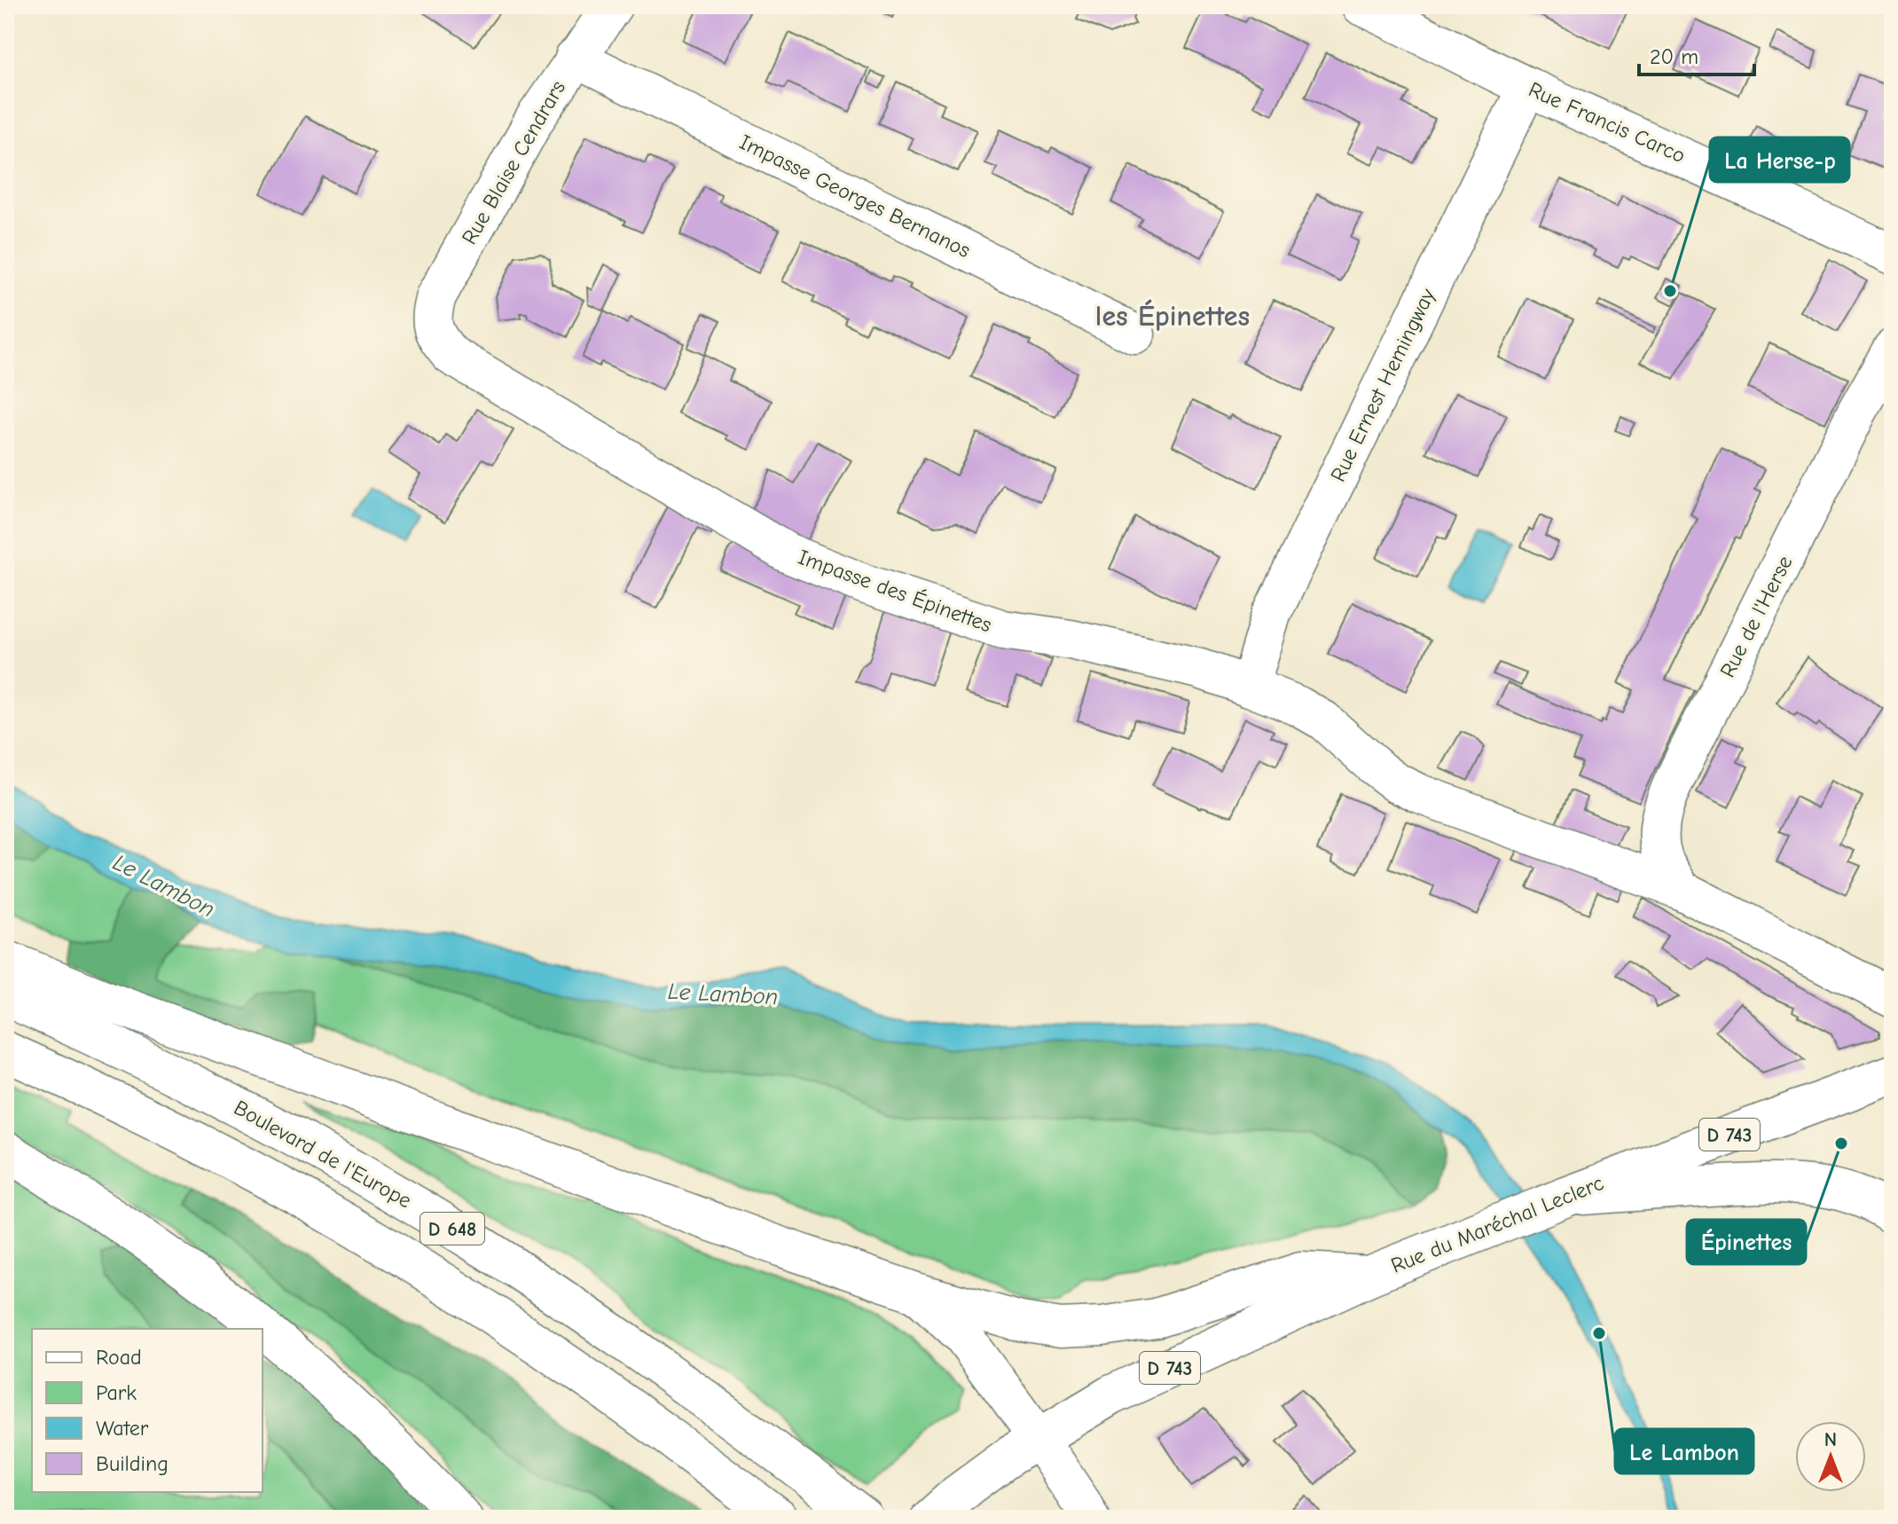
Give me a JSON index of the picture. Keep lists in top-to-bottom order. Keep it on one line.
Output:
{"streets":{"main road":["Rue Francis Carco","Rue Blaise Cendrars","Impasse Georges Bernanos","Rue Ernest Hemingway","Impasse des Épinettes","Rue de l'Herse","D 743","Boulevard de l'Europe","Rue du Maréchal Leclerc","D 648"]},"crossings":[["Rue Francis Carco","Rue Ernest Hemingway"],["Rue Blaise Cendrars","Impasse Georges Bernanos"],["Rue Blaise Cendrars","Impasse des Épinettes"],["Rue Ernest Hemingway","Impasse des Épinettes"]],"districts":["les Épinettes"],"water":["Le Lambon"],"places":["La Herse-p","Épinettes","Le Lambon"],"legend":["Road","Park","Water","Building"],"scale_bar":"20 m","north":"top"}
